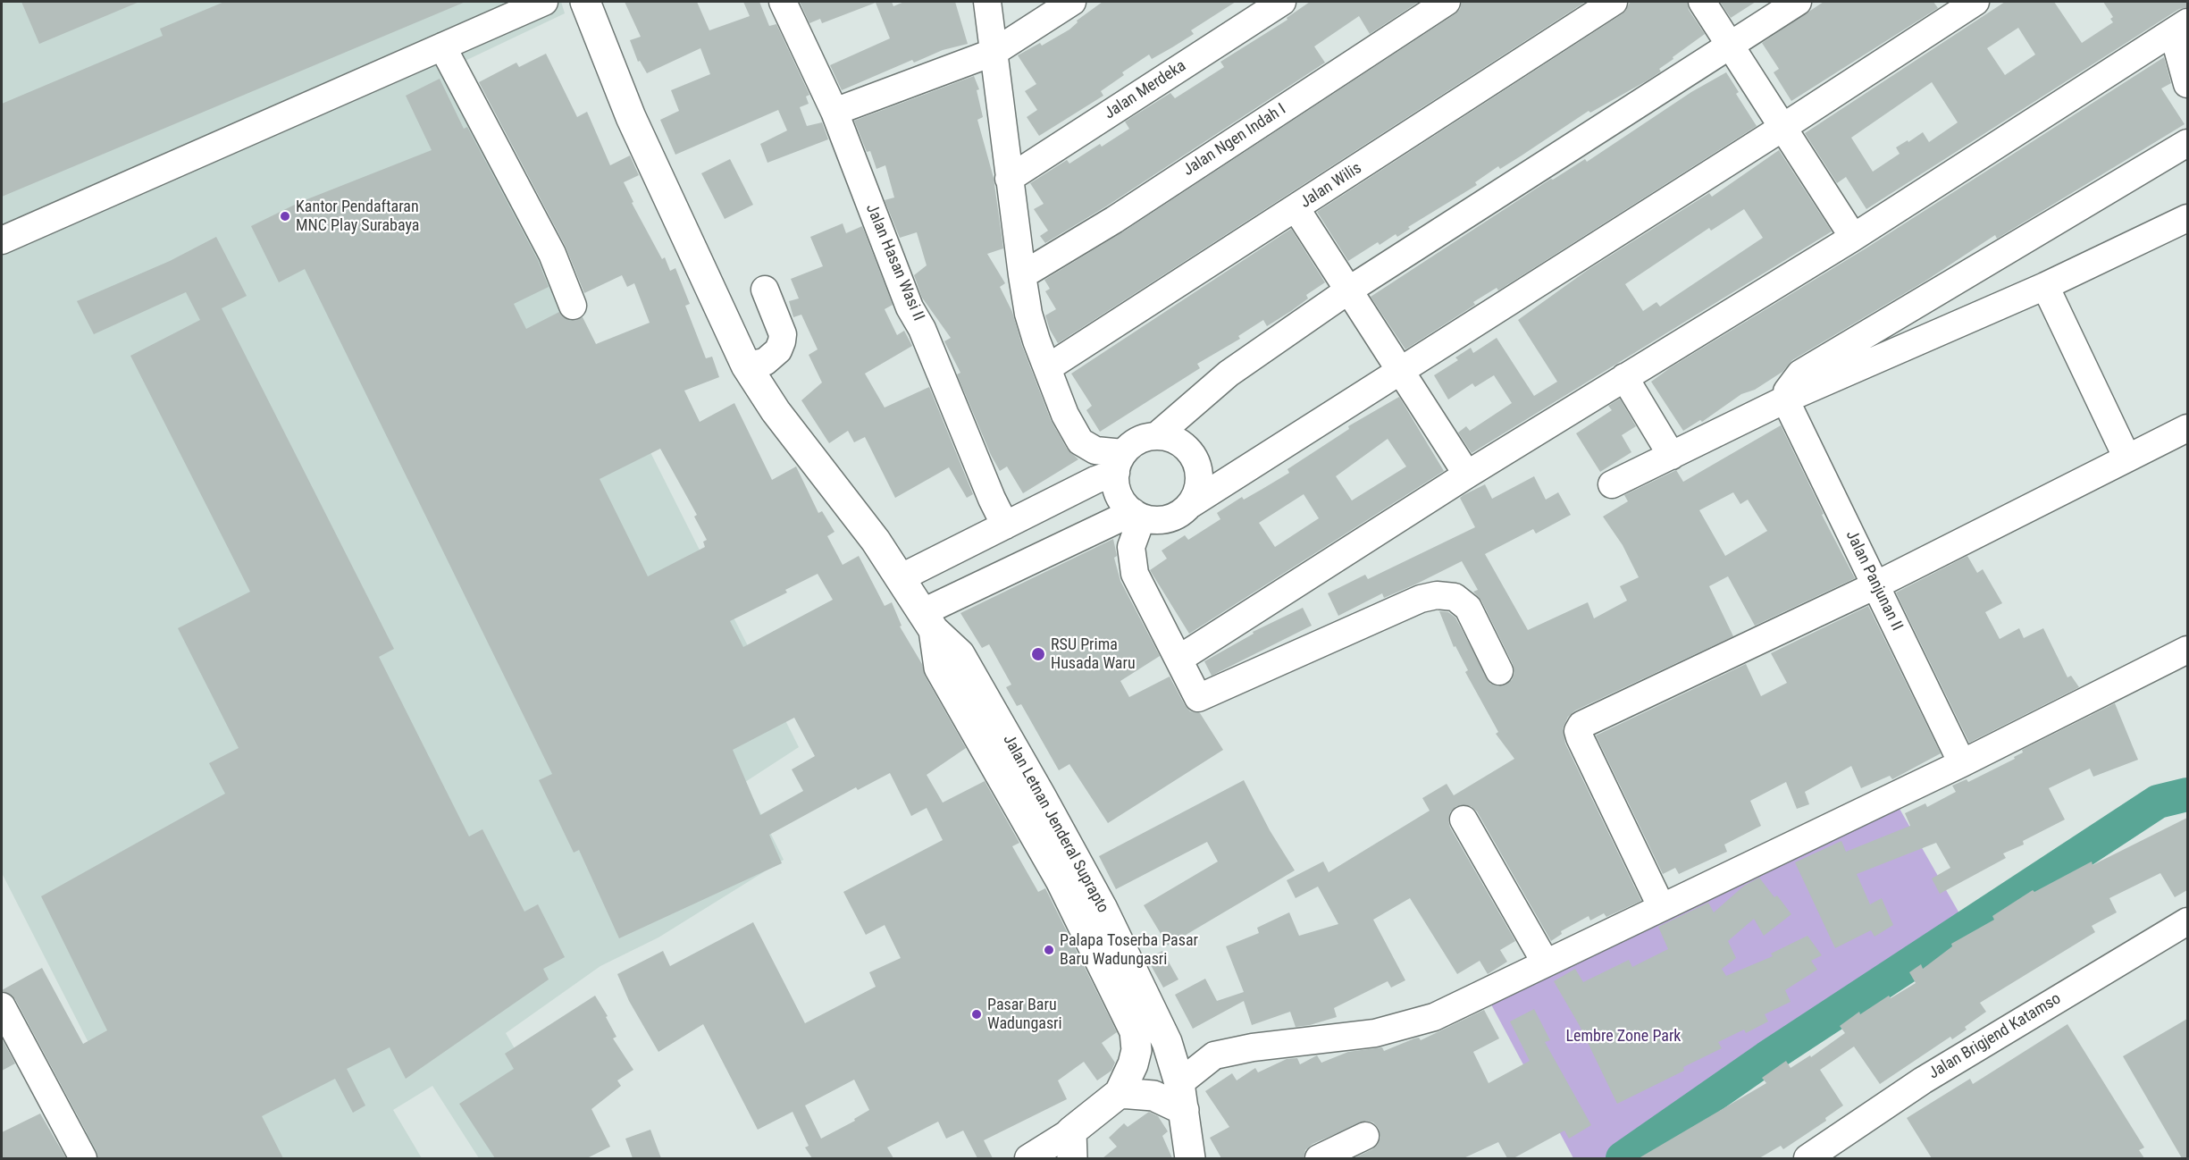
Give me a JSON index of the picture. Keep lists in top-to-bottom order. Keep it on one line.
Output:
{"streets":{"main road":["Jalan Letnan Jenderal Suprapto"],"street":["Jalan Merdeka","Jalan Ngen Indah I","Jalan Wilis","Jalan Hasan Wasi II","Jalan Panjunan II","Jalan Brigjend Katamso"]},"parks":["Lembre Zone Park"],"places":["Kantor Pendaftaran MNC Play Surabaya","RSU Prima Husada Waru","Palapa Toserba Pasar Baru Wadungasri","Pasar Baru Wadungasri"]}
